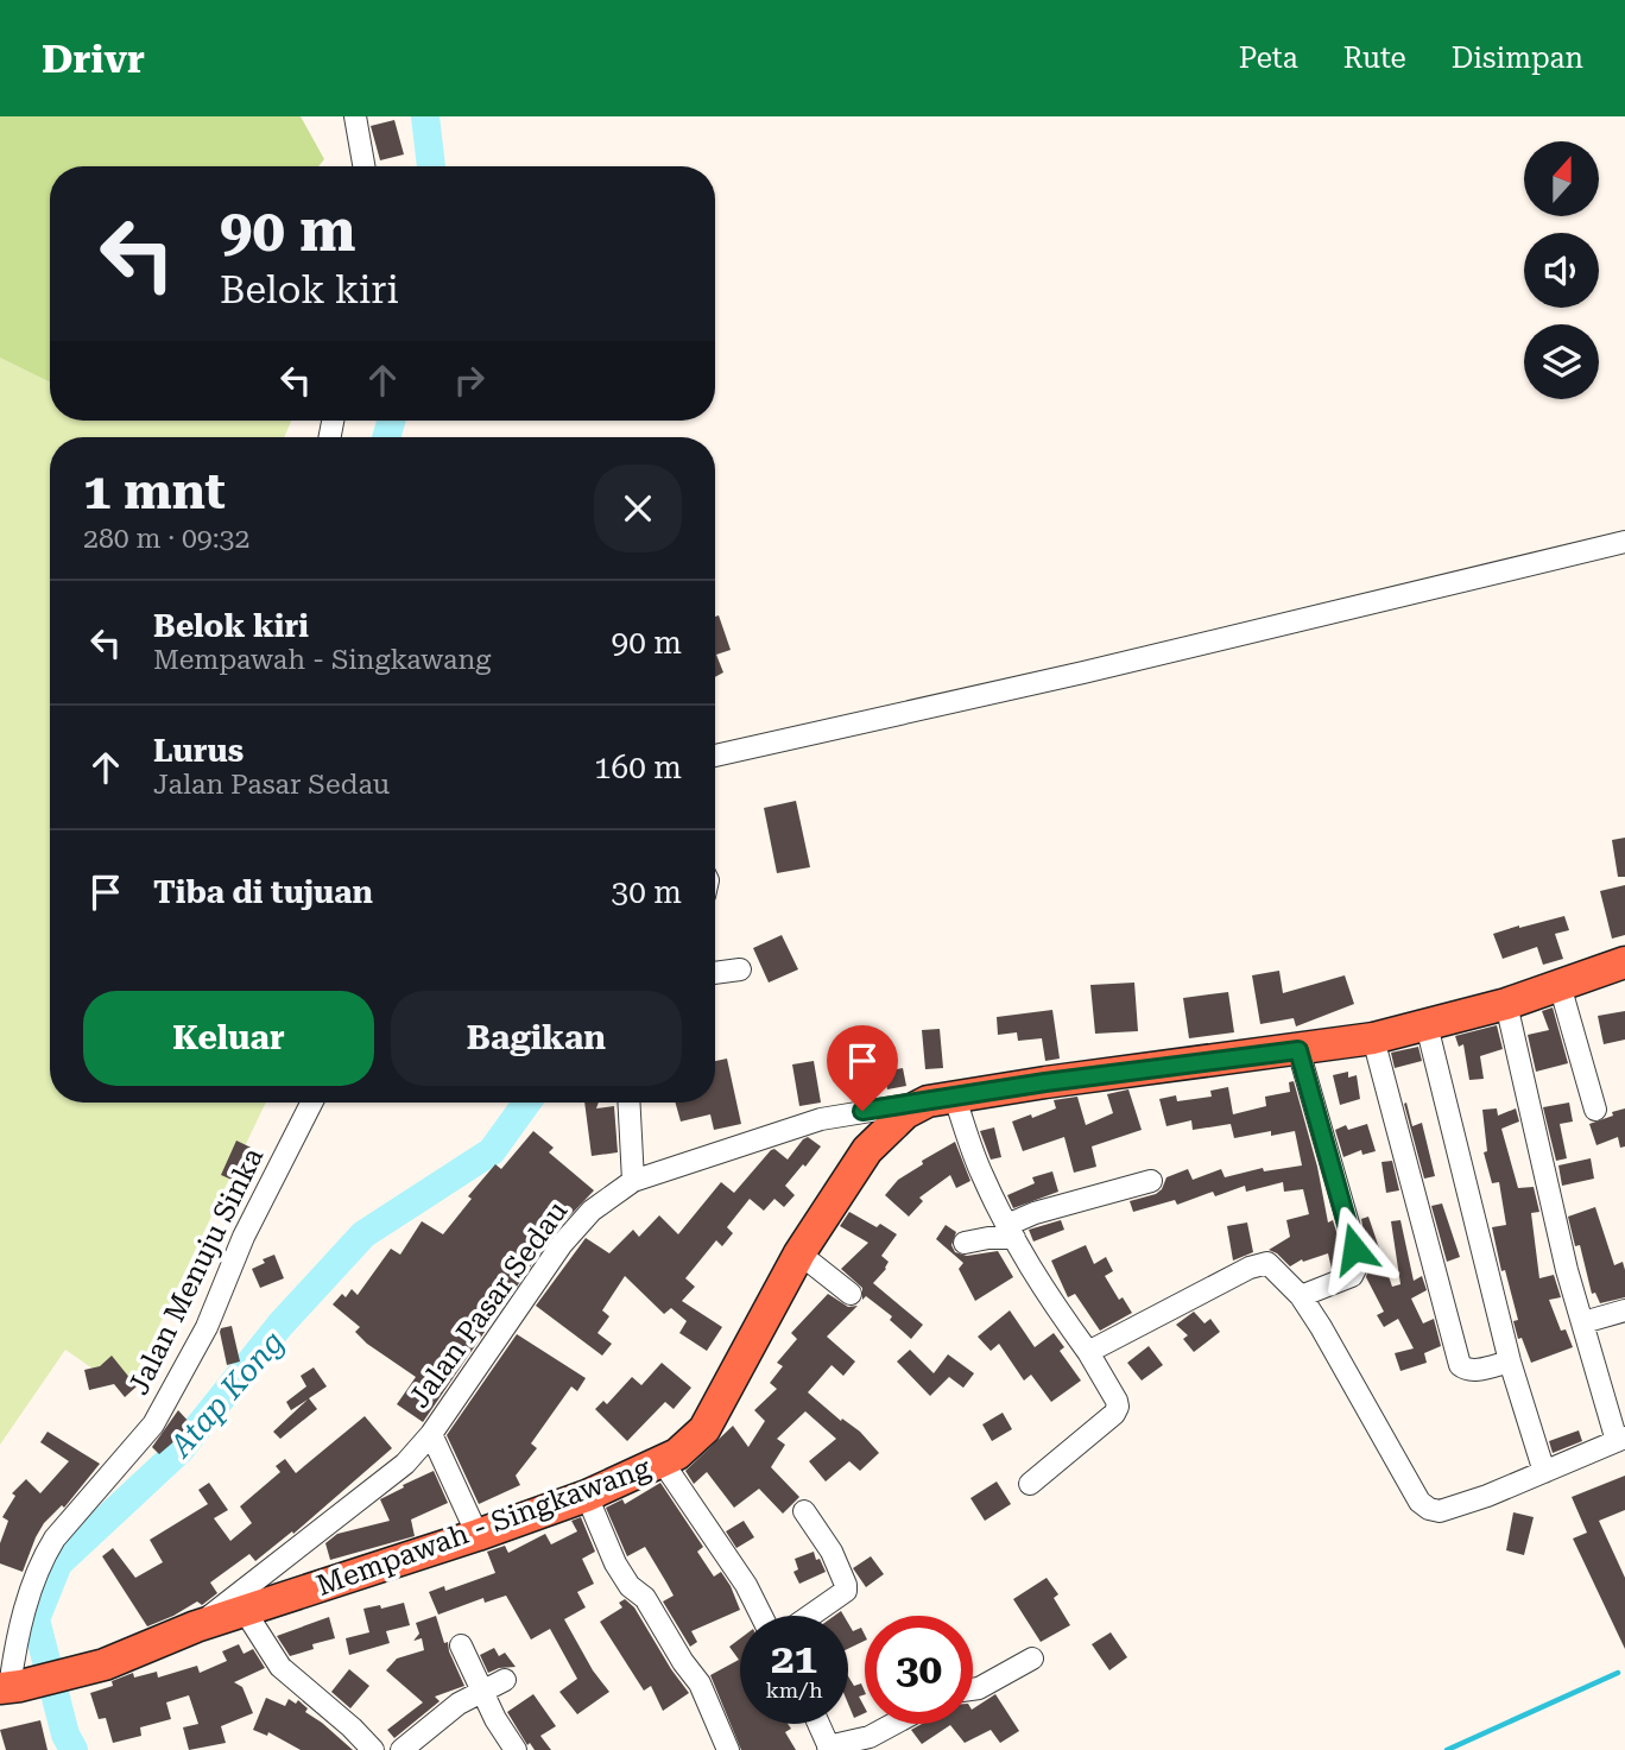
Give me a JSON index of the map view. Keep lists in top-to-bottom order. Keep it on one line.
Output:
{"streets":{"highway":["Mempawah - Singkawang"],"street":["Jalan Menuju Sinka","Jalan Pasar Sedau"]},"crossings":[["Jalan Menuju Sinka","Mempawah - Singkawang"],["Jalan Pasar Sedau","Mempawah - Singkawang"]],"water":["Atap Kong"],"north":"top","page":{"header":"Drivr","nav":["Peta","Rute","Disimpan"],"turn":["90 m","Belok kiri"],"heading":["1 mnt","280 m · 09:32"],"list":[{"name":"Belok kiri","note":"Mempawah - Singkawang","value":"90 m"},{"name":"Lurus","note":"Jalan Pasar Sedau","value":"160 m"},{"name":"Tiba di tujuan","value":"30 m"}],"buttons":["Keluar","Bagikan"],"speed":"21 km/h","limit":"30"}}
